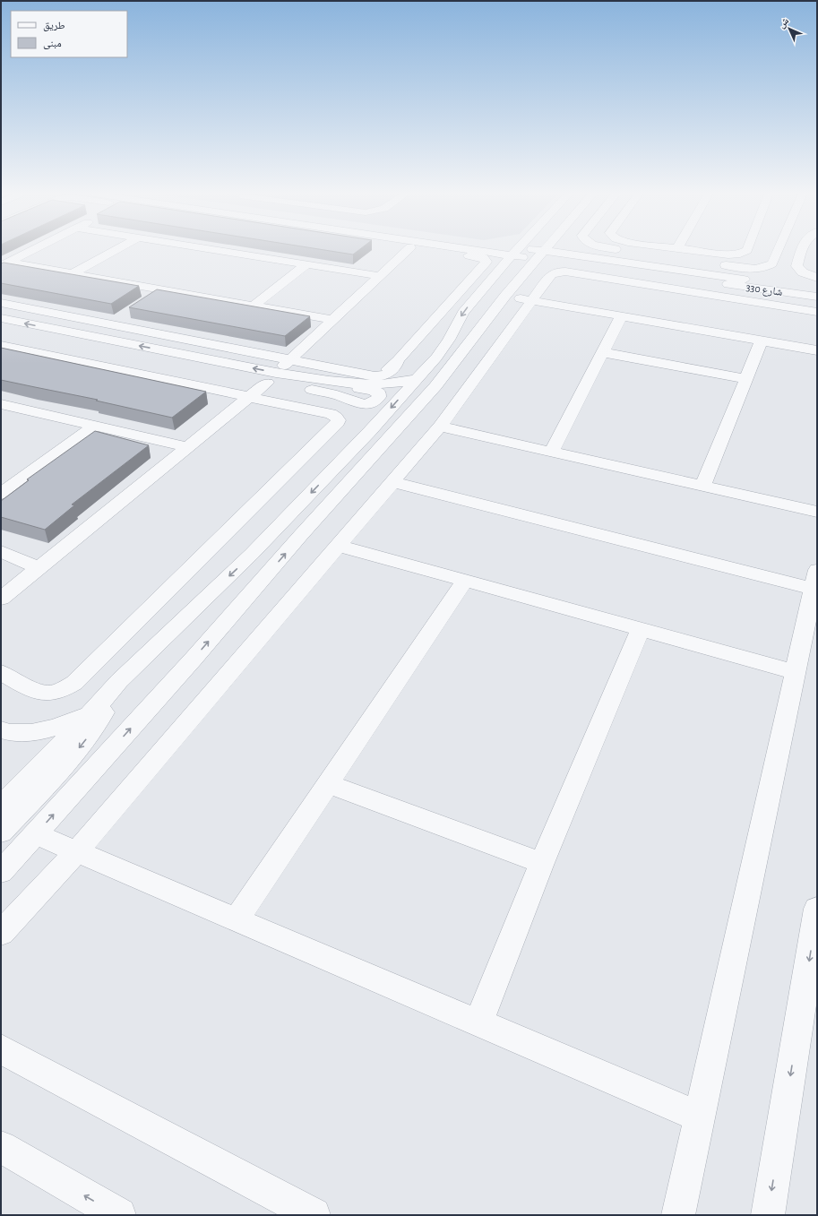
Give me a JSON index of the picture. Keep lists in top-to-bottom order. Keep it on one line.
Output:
{"streets":{"street":["شارع 330"]},"legend":["طريق","مبنى"],"north":"top left"}
